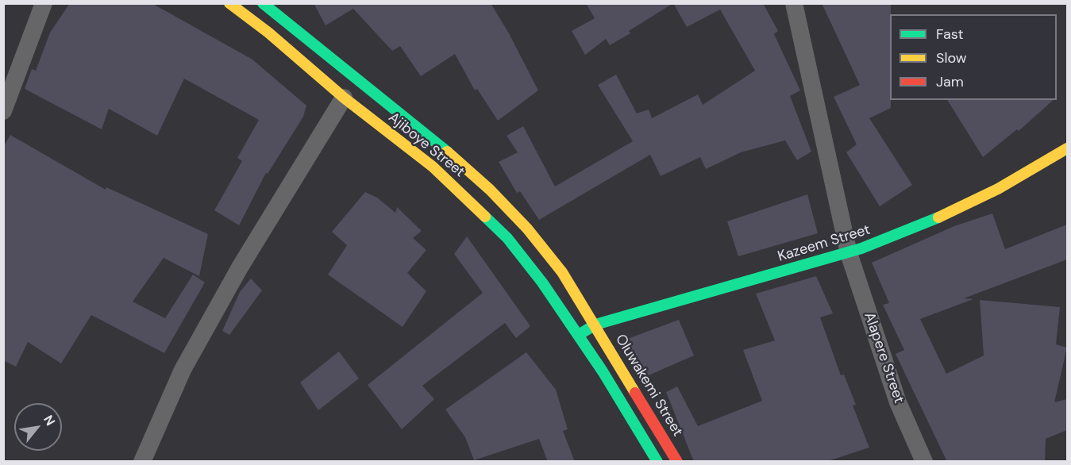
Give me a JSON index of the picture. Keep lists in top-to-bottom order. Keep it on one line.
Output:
{"streets":{"street":["Ajiboye Street","Kazeem Street","Alapere Street","Oluwakemi Street"]},"crossings":[["Ajiboye Street","Kazeem Street"],["Ajiboye Street","Oluwakemi Street"],["Kazeem Street","Alapere Street"],["Kazeem Street","Oluwakemi Street"]],"legend":["Fast","Slow","Jam"],"north":"top right"}
